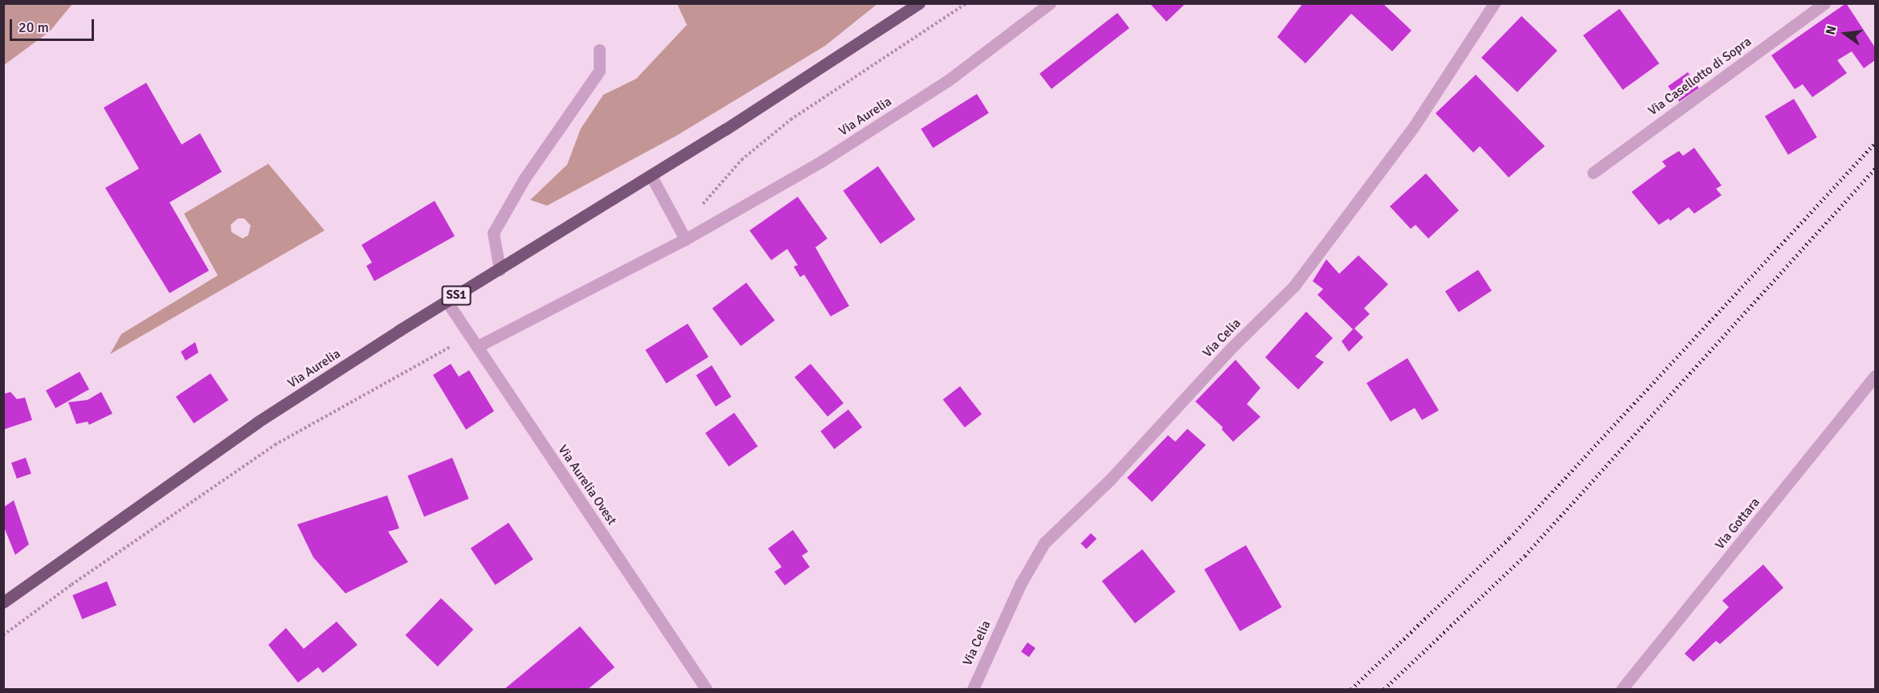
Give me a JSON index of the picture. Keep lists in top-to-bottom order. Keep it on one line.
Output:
{"streets":{"main road":["Via Aurelia","SS1"],"street":["Via Casellotto di Sopra","Via Celia","Via Aurelia Ovest","Via Gottara"]},"crossings":[["Via Aurelia","Via Aurelia Ovest"]],"scale_bar":"20 m","north":"left"}
